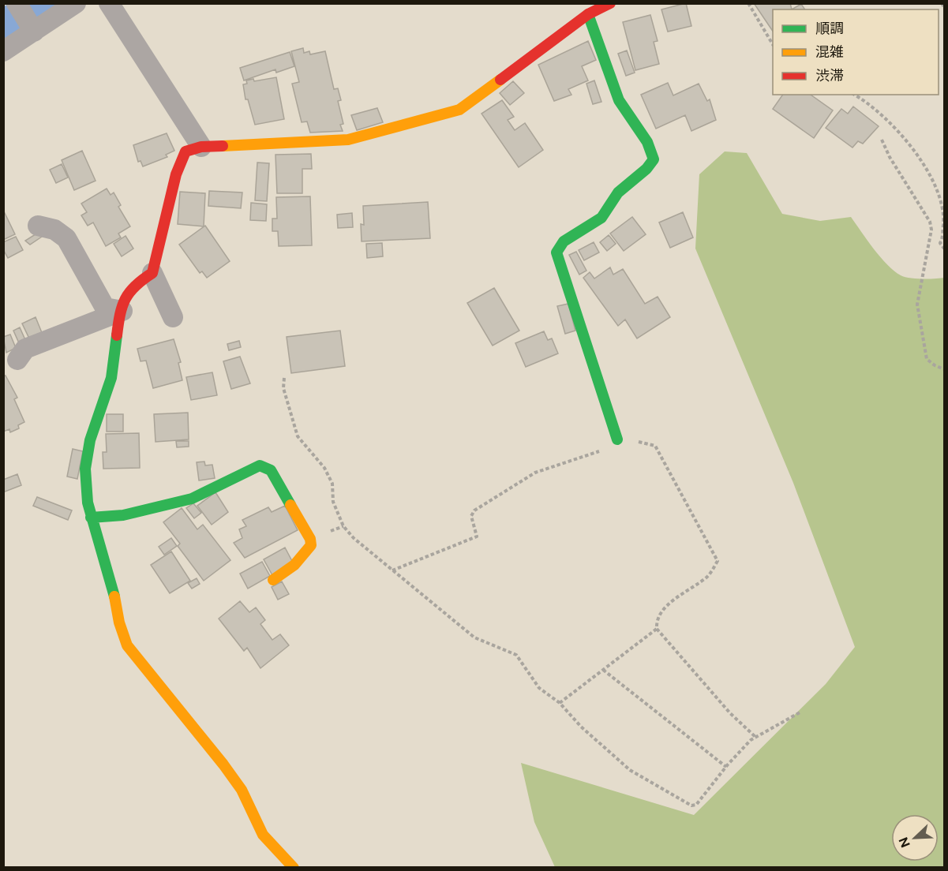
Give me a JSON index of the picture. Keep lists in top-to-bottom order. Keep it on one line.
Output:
{"legend":["順調","混雑","渋滞"],"north":"bottom left"}
